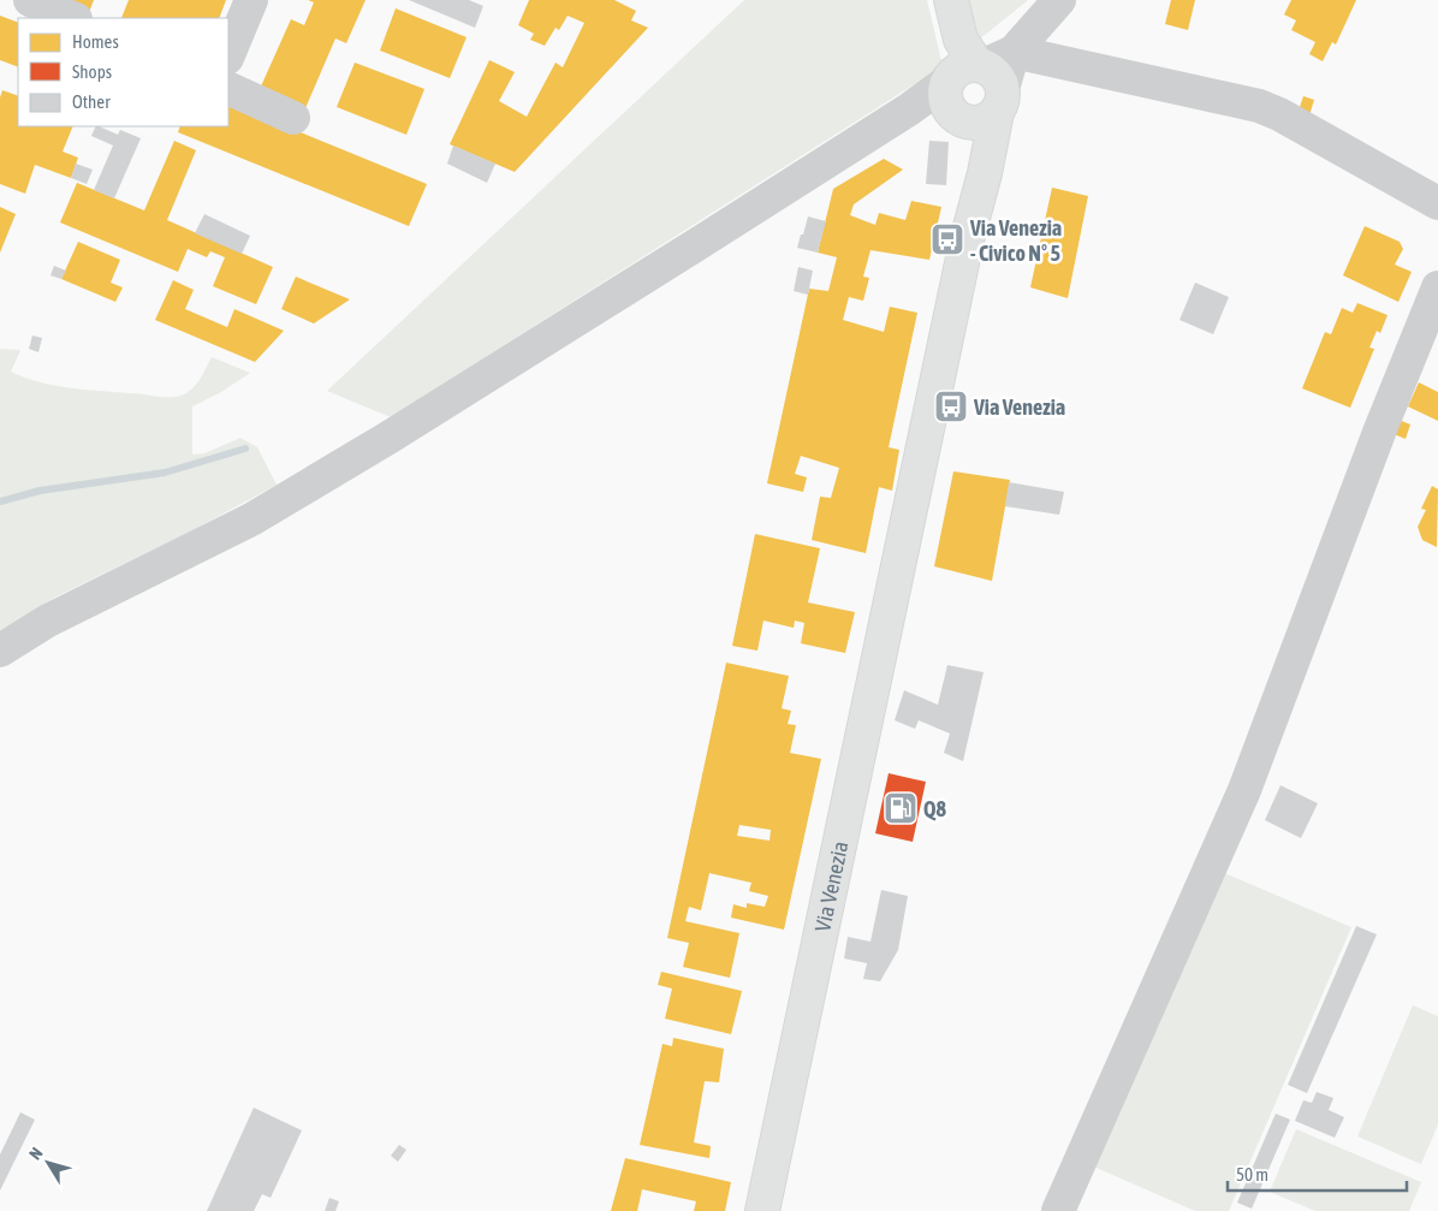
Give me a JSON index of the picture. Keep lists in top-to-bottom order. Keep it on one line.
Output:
{"streets":{"main road":["Via Venezia"]},"places":{"bus stop":["Via Venezia - Civico N° 5","Via Venezia"],"fuel station":["Q8"]},"legend":["Homes","Shops","Other"],"scale_bar":"50 m","north":"top left"}
